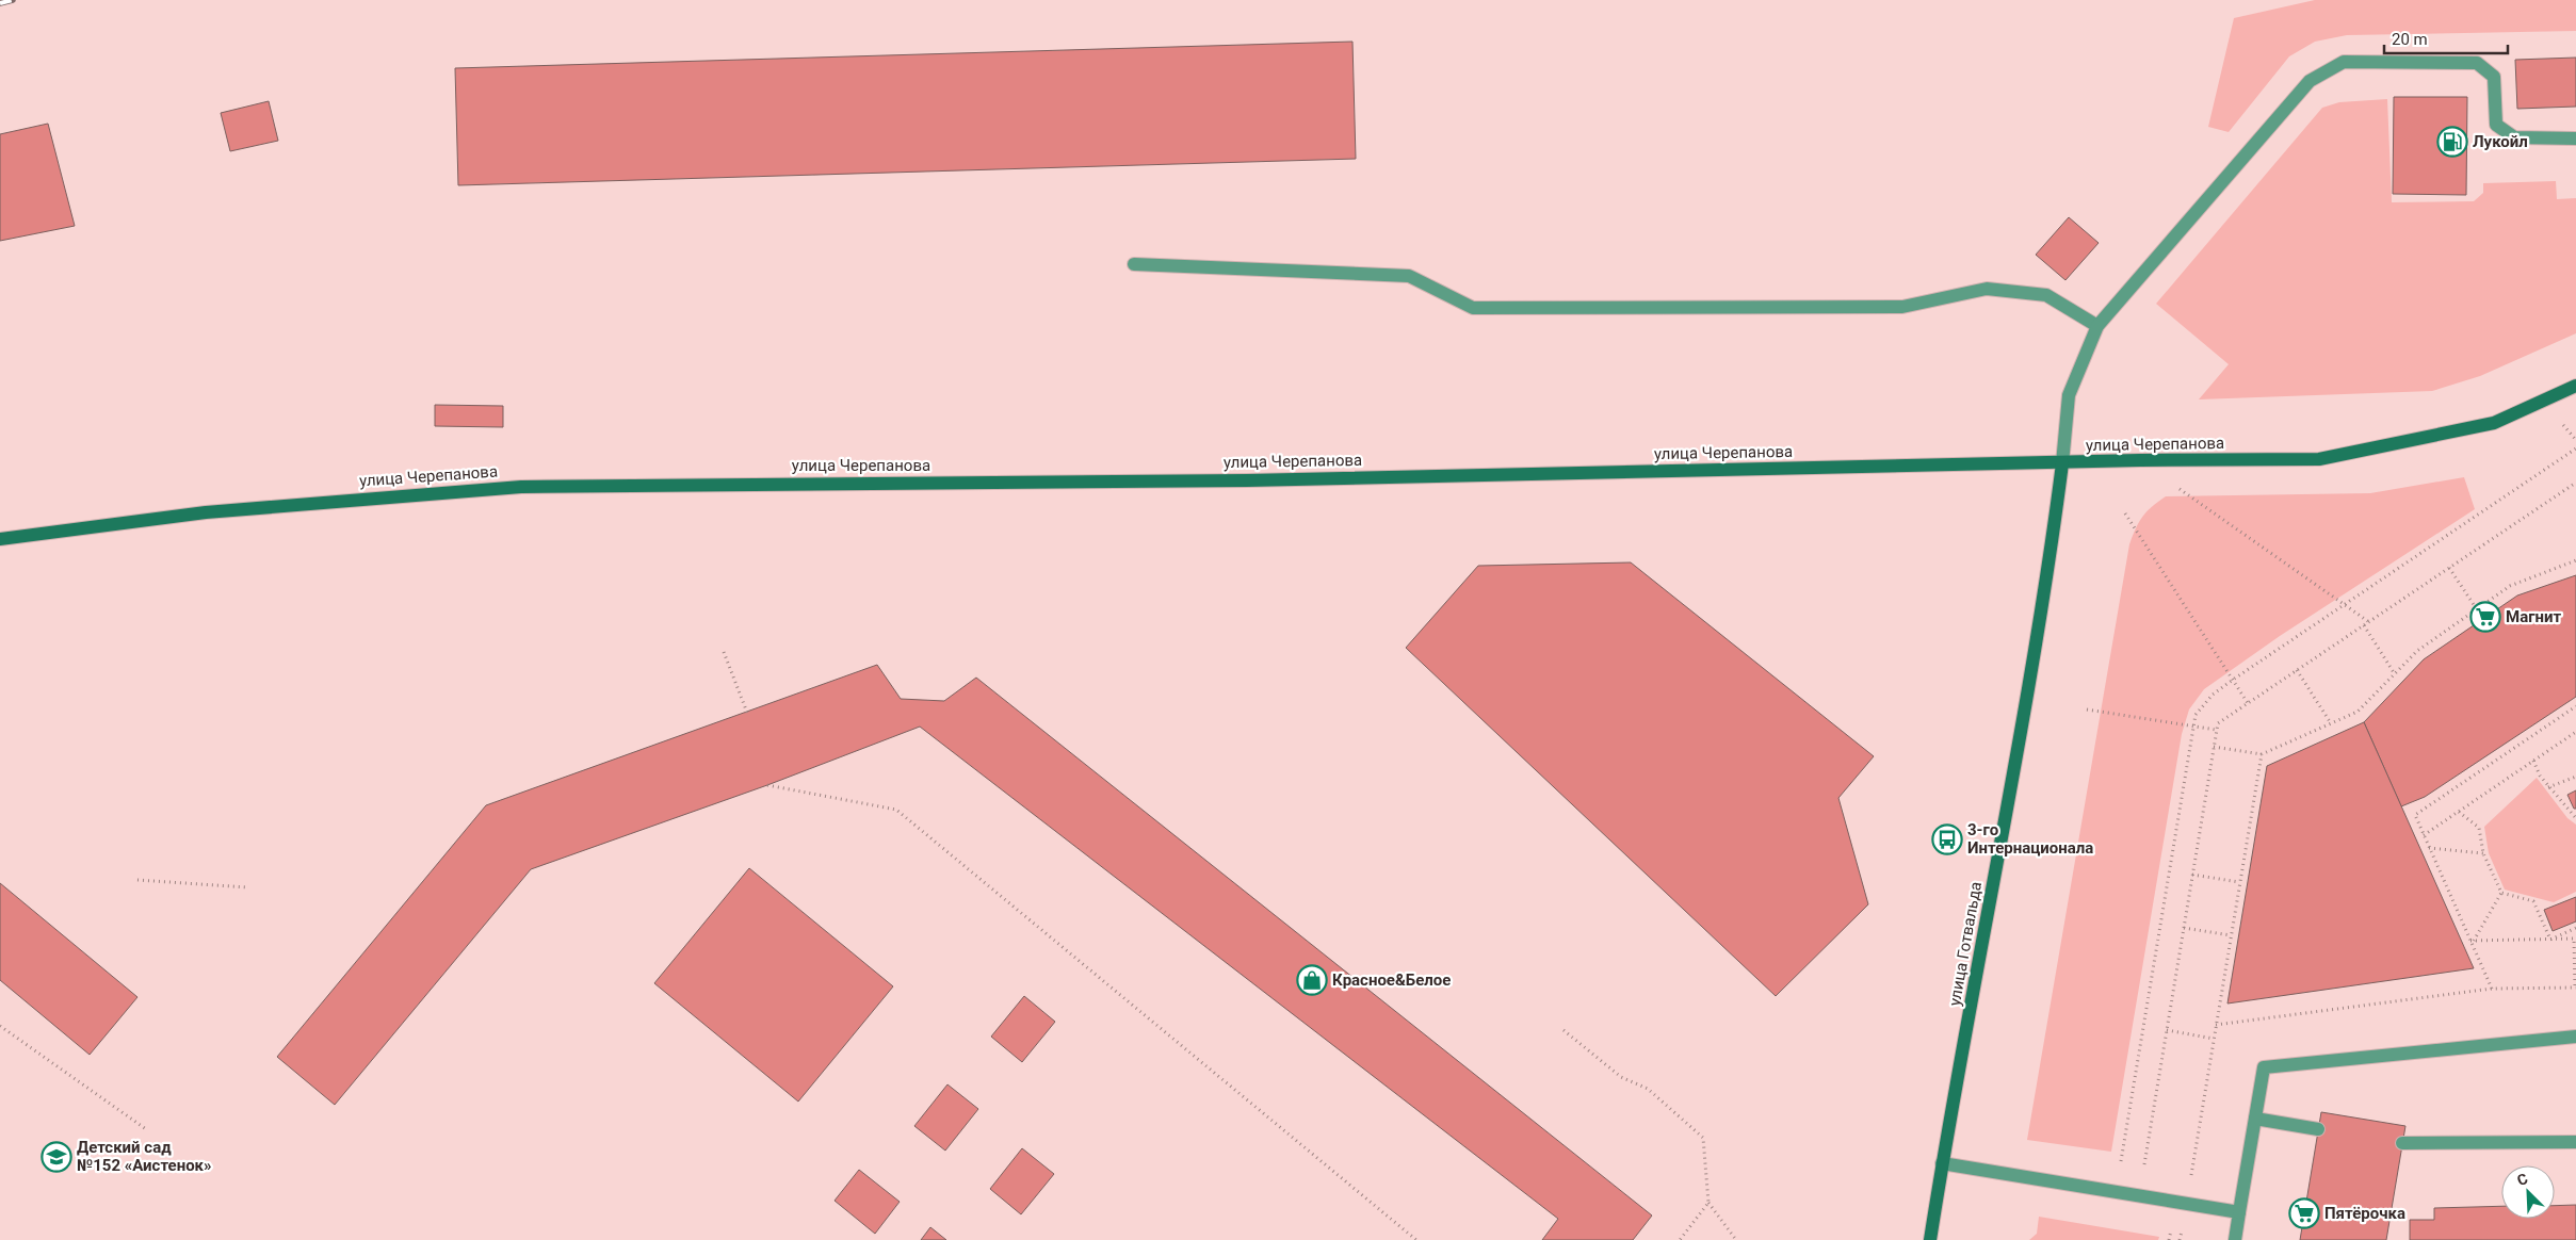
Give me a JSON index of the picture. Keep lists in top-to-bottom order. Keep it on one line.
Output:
{"streets":{"main road":["улица Черепанова","улица Готвальда"]},"crossings":[["улица Черепанова","улица Готвальда"]],"places":{"fuel station":["Лукойл"],"supermarket":["Магнит","Пятёрочка"],"bus stop":["3-го Интернационала"],"shop":["Красное&Белое"],"school or university":["Детский сад №152 «Аистенок»"]},"scale_bar":"20 m","north":"top left"}
